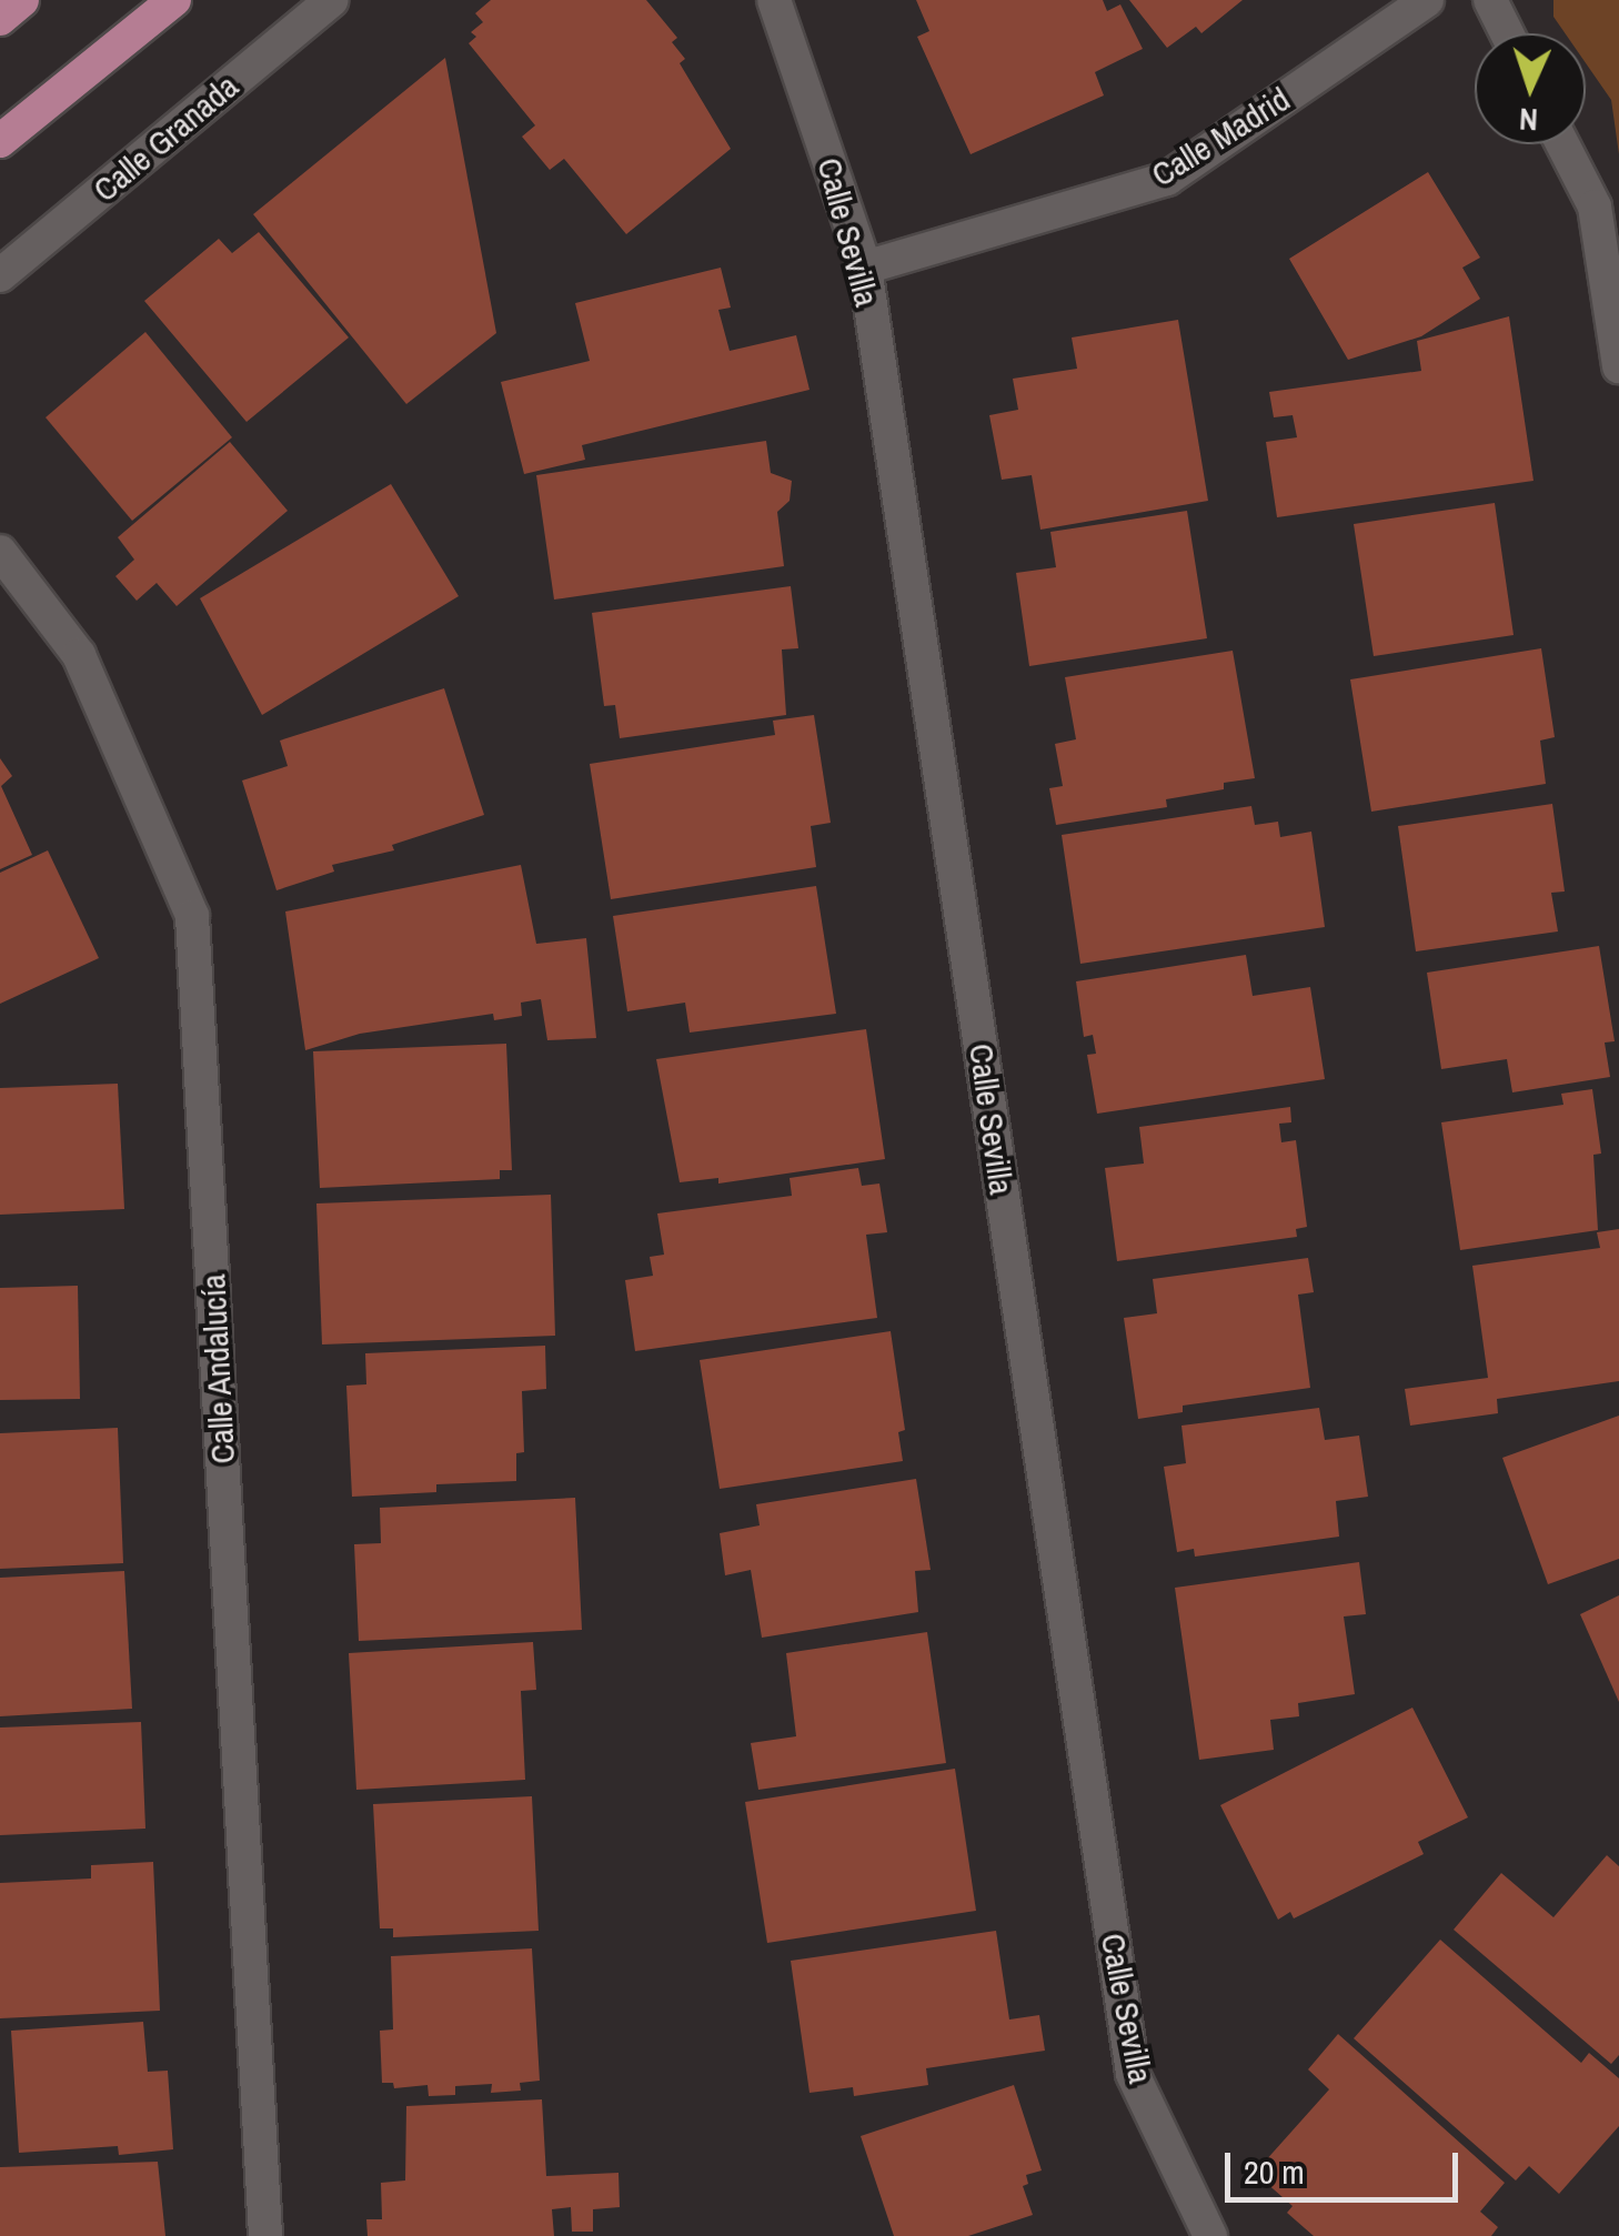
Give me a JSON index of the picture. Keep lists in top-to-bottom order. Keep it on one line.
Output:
{"streets":{"street":["Calle Madrid","Calle Granada","Calle Sevilla","Calle Andalucía"]},"crossings":[["Calle Madrid","Calle Sevilla"]],"scale_bar":"20 m","north":"bottom"}
